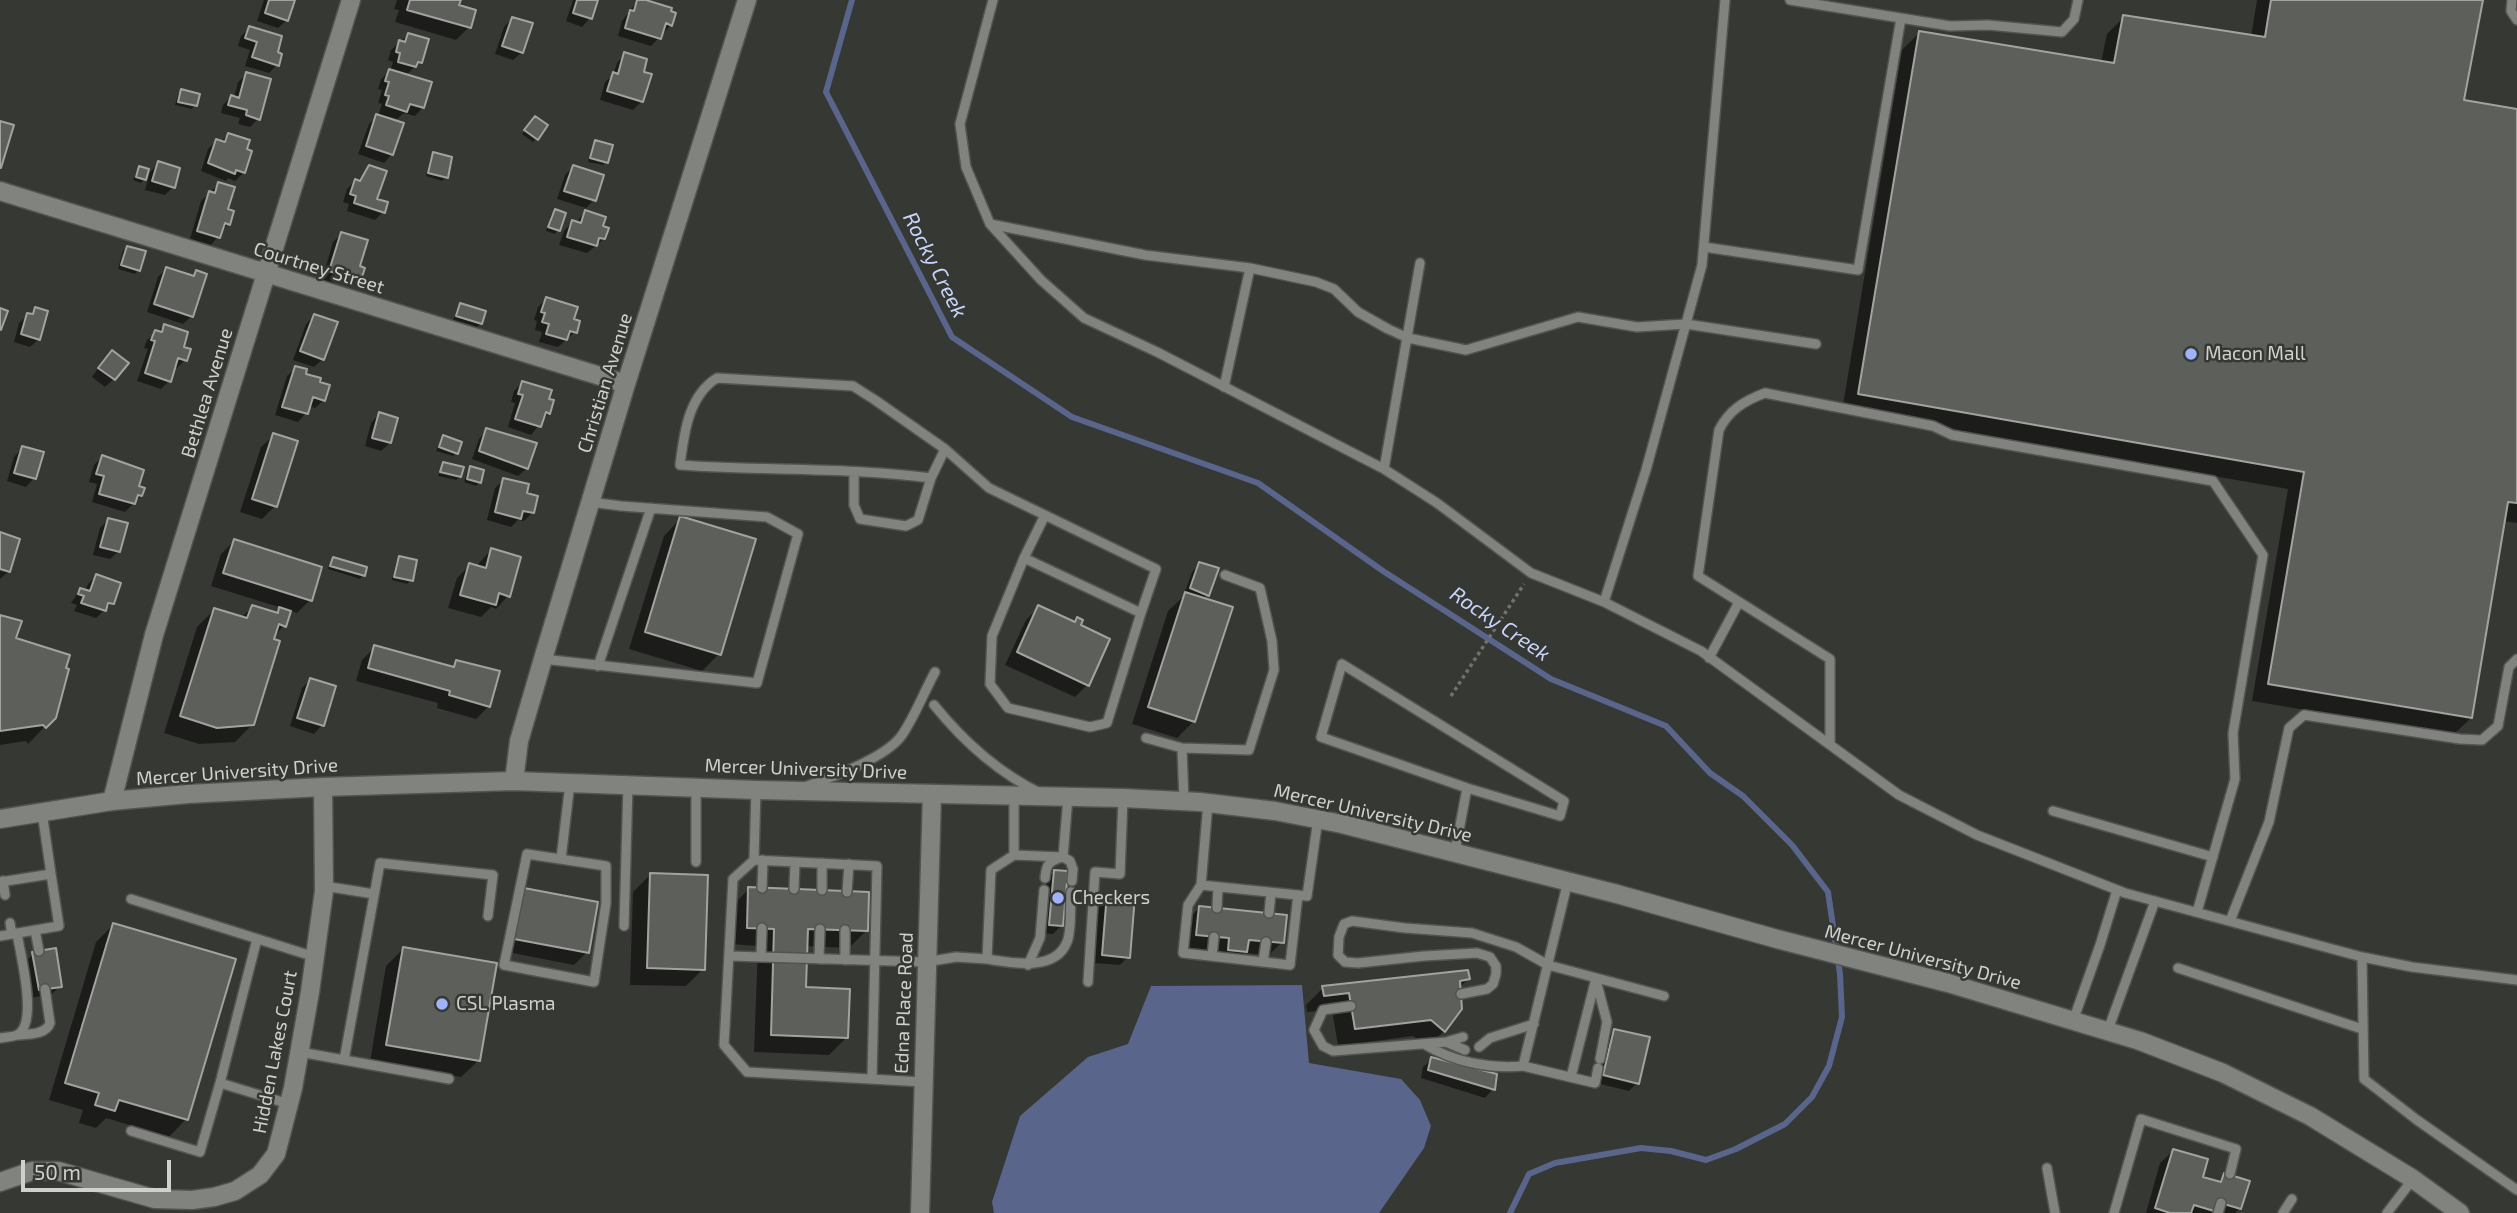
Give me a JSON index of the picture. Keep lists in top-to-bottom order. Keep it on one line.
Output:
{"streets":{"street":["Courtney Street","Christian Avenue","Bethlea Avenue","Mercer University Drive","Edna Place Road","Hidden Lakes Court"]},"crossings":[["Courtney Street","Christian Avenue"],["Courtney Street","Bethlea Avenue"],["Christian Avenue","Mercer University Drive"],["Bethlea Avenue","Mercer University Drive"],["Mercer University Drive","Edna Place Road"],["Mercer University Drive","Hidden Lakes Court"]],"water":["Rocky Creek"],"places":["Macon Mall","Checkers","CSL Plasma"],"scale_bar":"50 m"}
